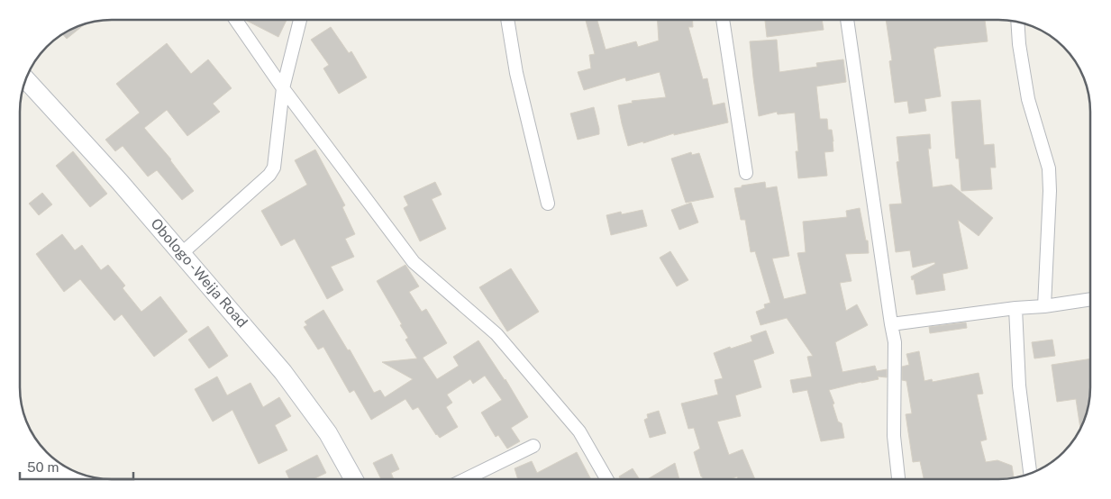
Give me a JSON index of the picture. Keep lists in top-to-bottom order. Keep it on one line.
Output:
{"streets":{"street":["Obologo - Weija Road"]},"scale_bar":"50 m"}
